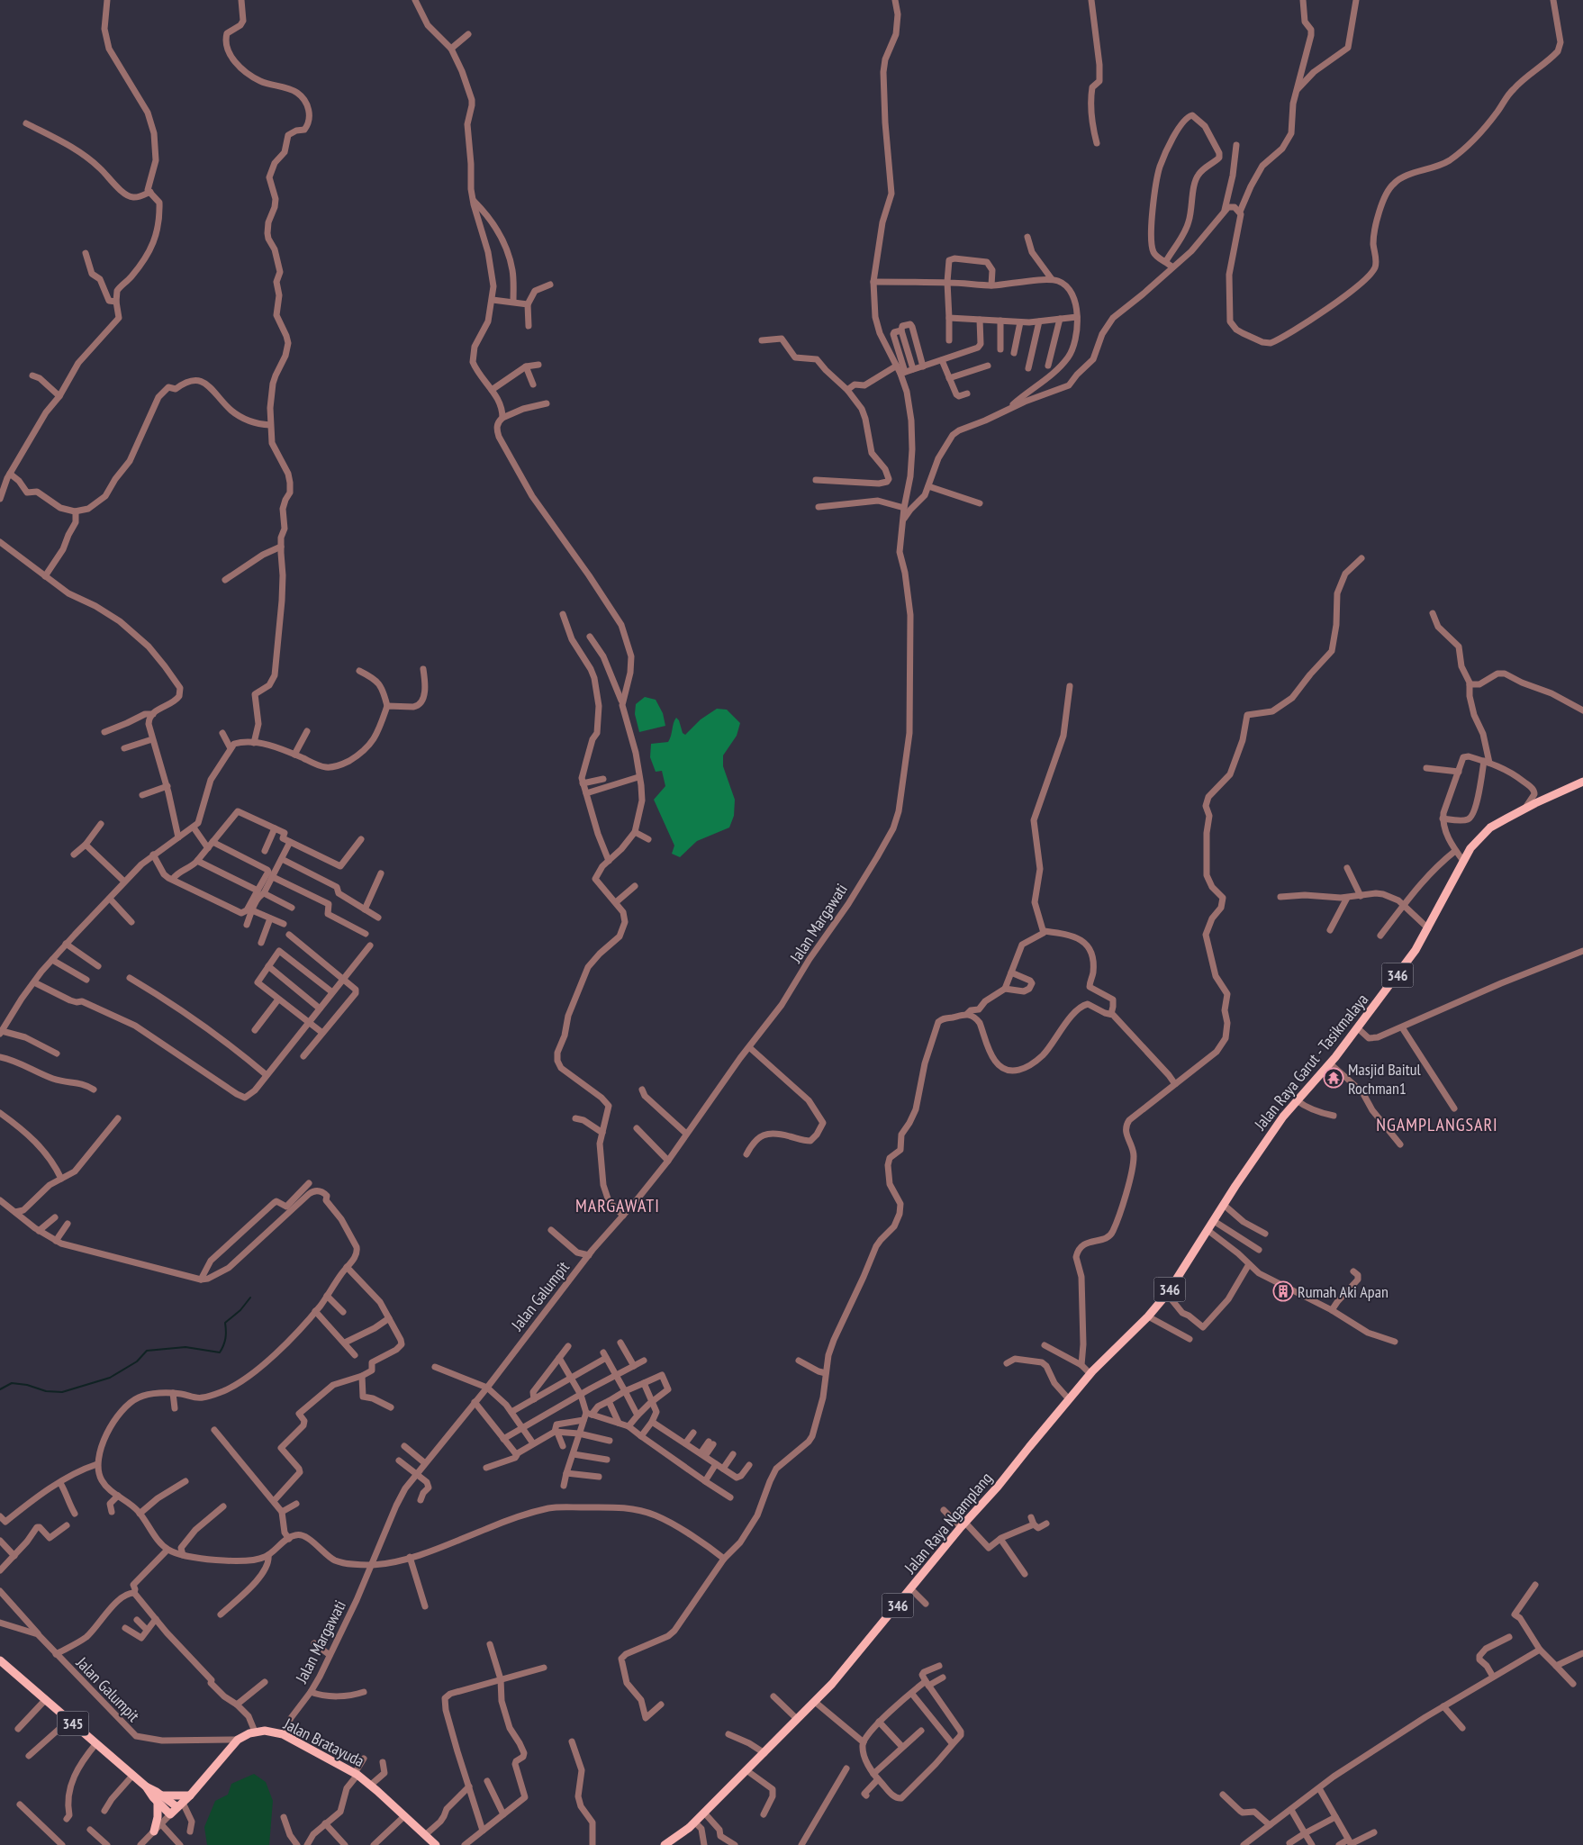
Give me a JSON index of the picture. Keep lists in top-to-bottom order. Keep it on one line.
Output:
{"streets":{"main road":["346","Jalan Raya Garut - Tasikmalaya","Jalan Raya Ngamplang","345","Jalan Bratayuda"],"street":["Jalan Margawati","Jalan Galumpit"]},"crossings":[["Jalan Margawati","Jalan Galumpit"],["Jalan Margawati","Jalan Bratayuda"],["Jalan Raya Garut - Tasikmalaya","Jalan Raya Ngamplang"],["Jalan Galumpit","Jalan Bratayuda"],["345","Jalan Bratayuda"]],"districts":["NGAMPLANGSARI","MARGAWATI"],"places":{"temple":["Masjid Baitul Rochman1"],"building":["Rumah Aki Apan"]}}
